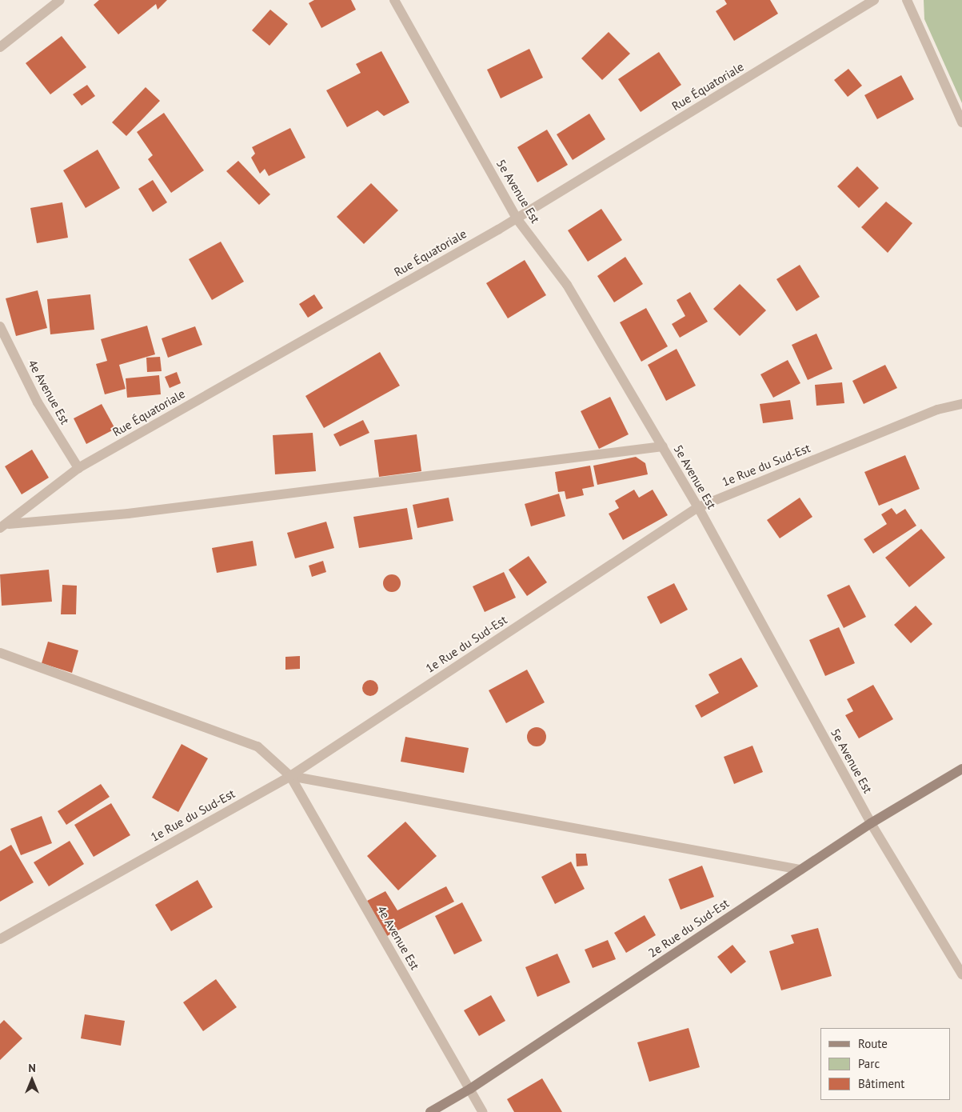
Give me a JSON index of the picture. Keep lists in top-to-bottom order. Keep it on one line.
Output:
{"streets":{"street":["Rue Équatoriale","5e Avenue Est","4e Avenue Est","1e Rue du Sud-Est","2e Rue du Sud-Est"]},"crossings":[["Rue Équatoriale","5e Avenue Est"],["Rue Équatoriale","4e Avenue Est"],["5e Avenue Est","1e Rue du Sud-Est"],["5e Avenue Est","2e Rue du Sud-Est"],["4e Avenue Est","1e Rue du Sud-Est"],["4e Avenue Est","2e Rue du Sud-Est"]],"legend":["Route","Parc","Bâtiment"],"north":"top"}
